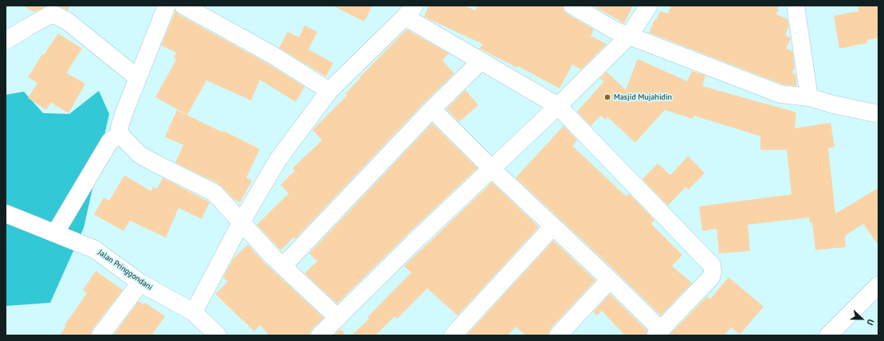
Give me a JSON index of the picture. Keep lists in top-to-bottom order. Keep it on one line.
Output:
{"streets":{"street":["Jalan Pringgondani"]},"places":["Masjid Mujahidin"],"north":"right"}
